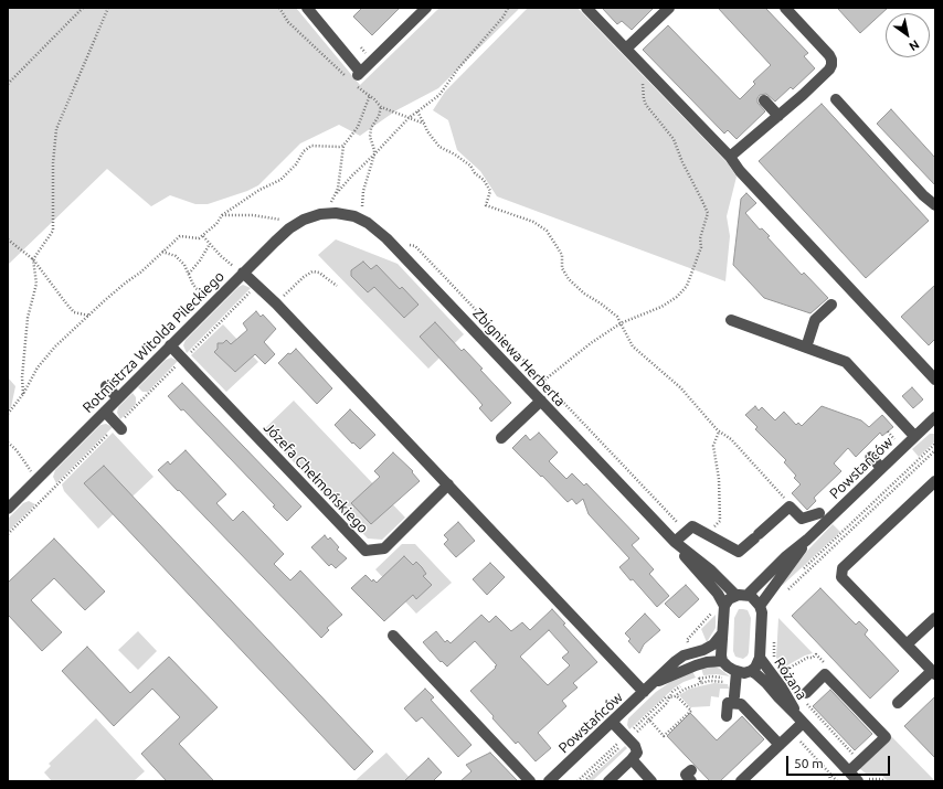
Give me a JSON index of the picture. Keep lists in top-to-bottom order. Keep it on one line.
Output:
{"streets":{"street":["Rotmistrza Witolda Pileckiego","Zbigniewa Herberta","Powstańców","Józefa Chełmońskiego","Różana"]},"crossings":[["Rotmistrza Witolda Pileckiego","Zbigniewa Herberta"],["Rotmistrza Witolda Pileckiego","Józefa Chełmońskiego"],["Zbigniewa Herberta","Powstańców"]],"scale_bar":"50 m","north":"bottom right"}
